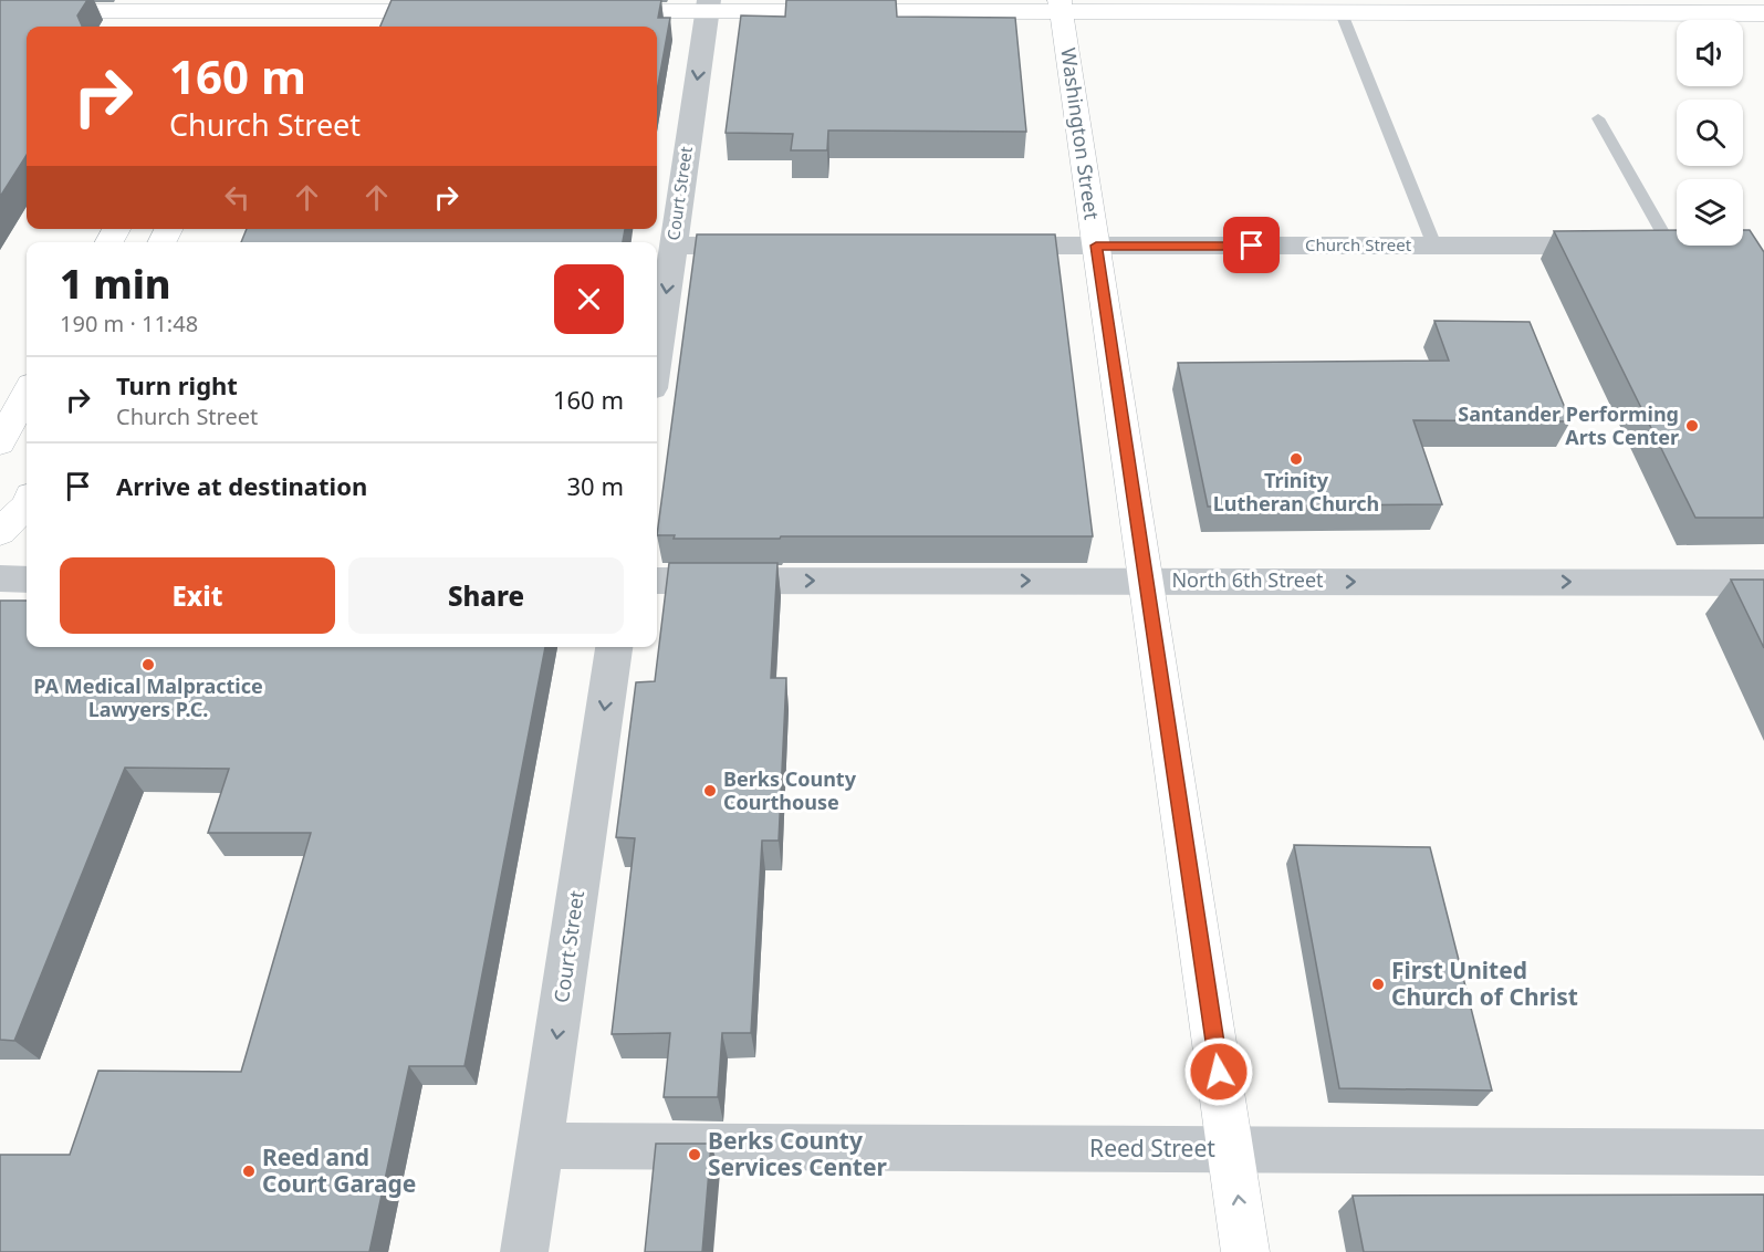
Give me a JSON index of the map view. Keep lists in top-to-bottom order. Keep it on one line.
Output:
{"streets":{"main road":["Washington Street"],"street":["Court Street","Church Street","North 6th Street","Reed Street"]},"crossings":[["Washington Street","Church Street"],["Washington Street","North 6th Street"],["Washington Street","Reed Street"],["Court Street","Reed Street"]],"one_way":["Court Street","North 6th Street"],"places":["Santander Performing Arts Center","Trinity Lutheran Church","PA Medical Malpractice Lawyers P.C.","Berks County Courthouse","First United Church of Christ","Berks County Services Center","Reed and Court Garage"],"page":{"turn":["160 m","Church Street"],"heading":["1 min","190 m · 11:48"],"list":[{"name":"Turn right","note":"Church Street","value":"160 m"},{"name":"Arrive at destination","value":"30 m"}],"buttons":["Exit","Share"]}}
